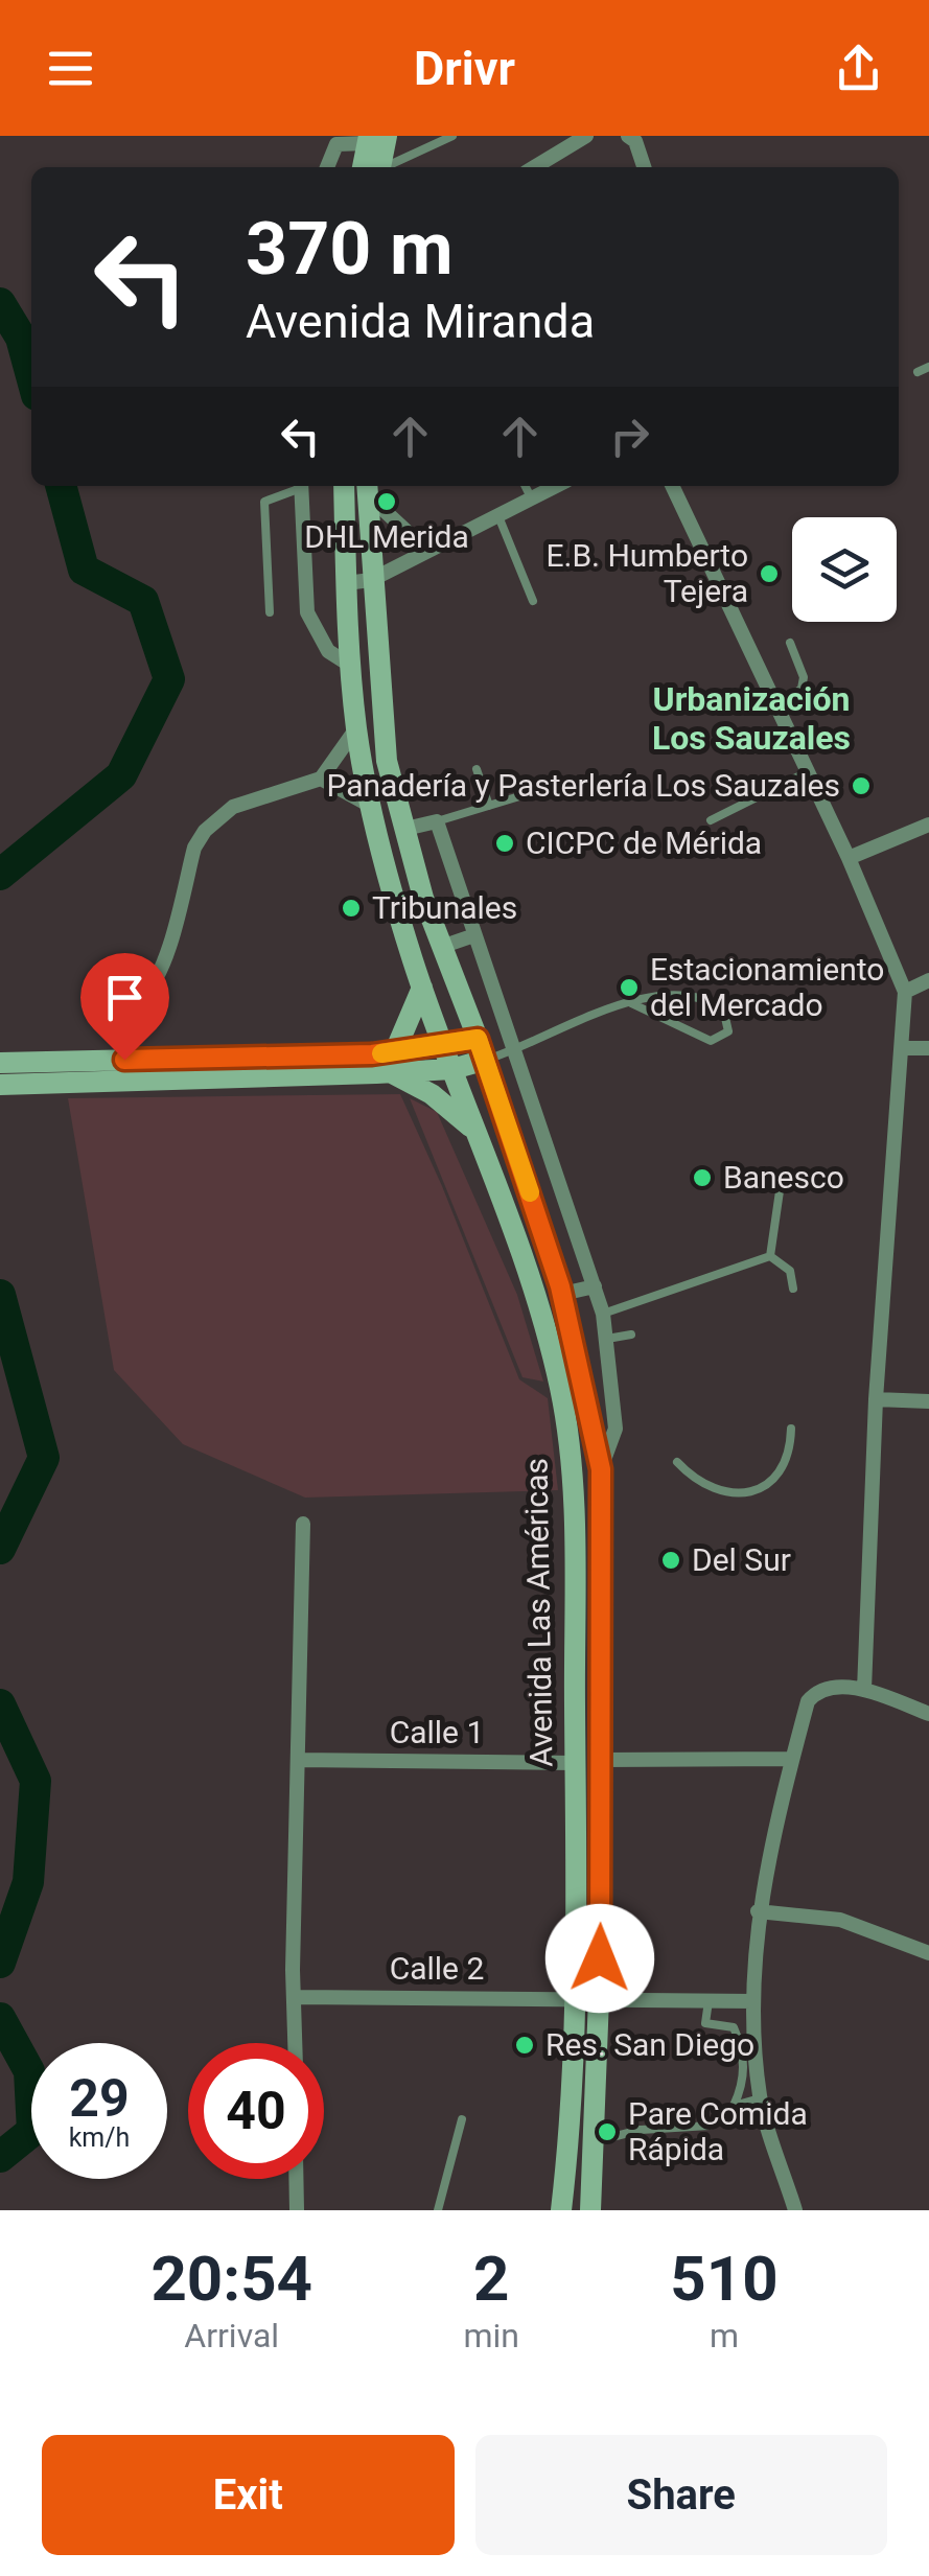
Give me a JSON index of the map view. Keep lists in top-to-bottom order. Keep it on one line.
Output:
{"streets":{"street":["Avenida Las Américas","Calle 1","Calle 2"]},"crossings":[["Avenida Las Américas","Calle 1"],["Avenida Las Américas","Calle 2"]],"districts":["Urbanización Los Sauzales"],"places":["DHL Merida","E.B. Humberto Tejera","Panadería y Pasterlería Los Sauzales","CICPC de Mérida","Tribunales","Estacionamiento del Mercado","Banesco","Del Sur","Res. San Diego","Pare Comida Rápida"],"page":{"header":"Drivr","turn":["370 m","Avenida Miranda"],"speed":"29 km/h","limit":"40","eta":["20:54","Arrival","2","min","510","m"],"buttons":["Exit","Share"]}}
